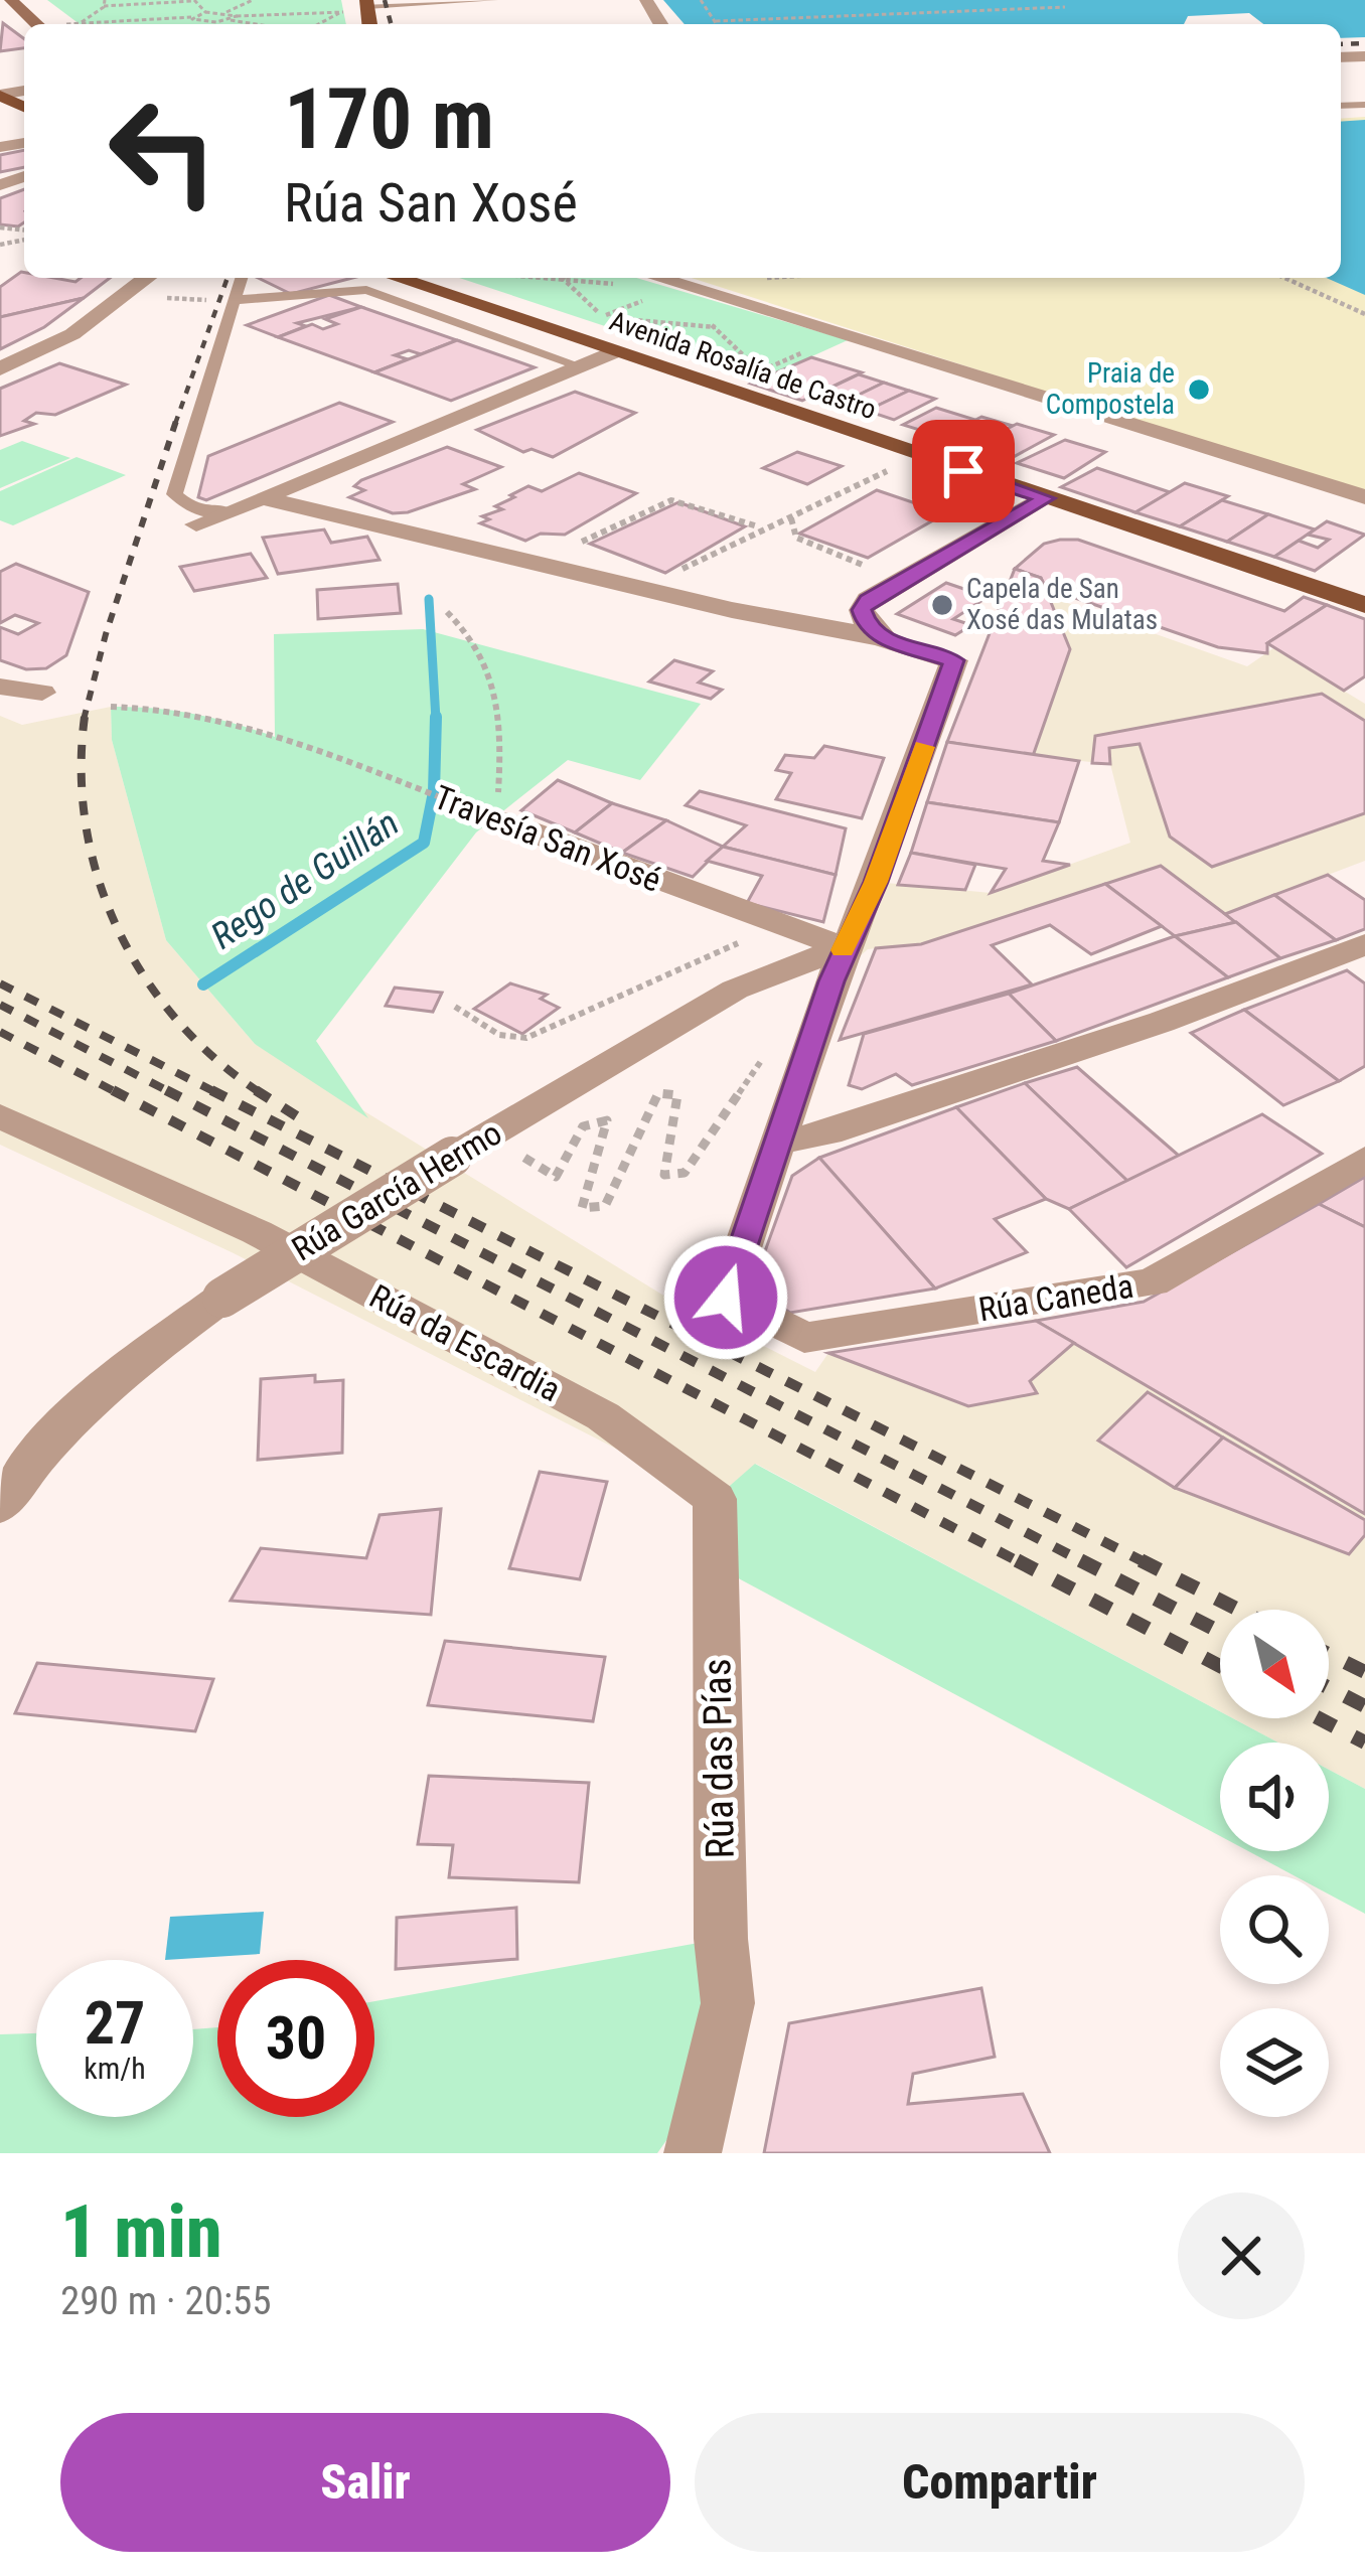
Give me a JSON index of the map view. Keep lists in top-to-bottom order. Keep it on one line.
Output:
{"streets":{"main road":["Avenida Rosalía de Castro"],"street":["Travesía San Xosé","Rúa García Hermo","Rúa Caneda","Rúa da Escardia","Rúa das Pías"]},"crossings":[["Travesía San Xosé","Rúa García Hermo"],["Rúa da Escardia","Rúa das Pías"]],"water":["Rego de Guillán"],"places":["Praia de Compostela","Capela de San Xosé das Mulatas"],"north":"bottom right","page":{"turn":["170 m","Rúa San Xosé"],"speed":"27 km/h","limit":"30","heading":["1 min","290 m · 20:55"],"buttons":["Salir","Compartir"]}}
